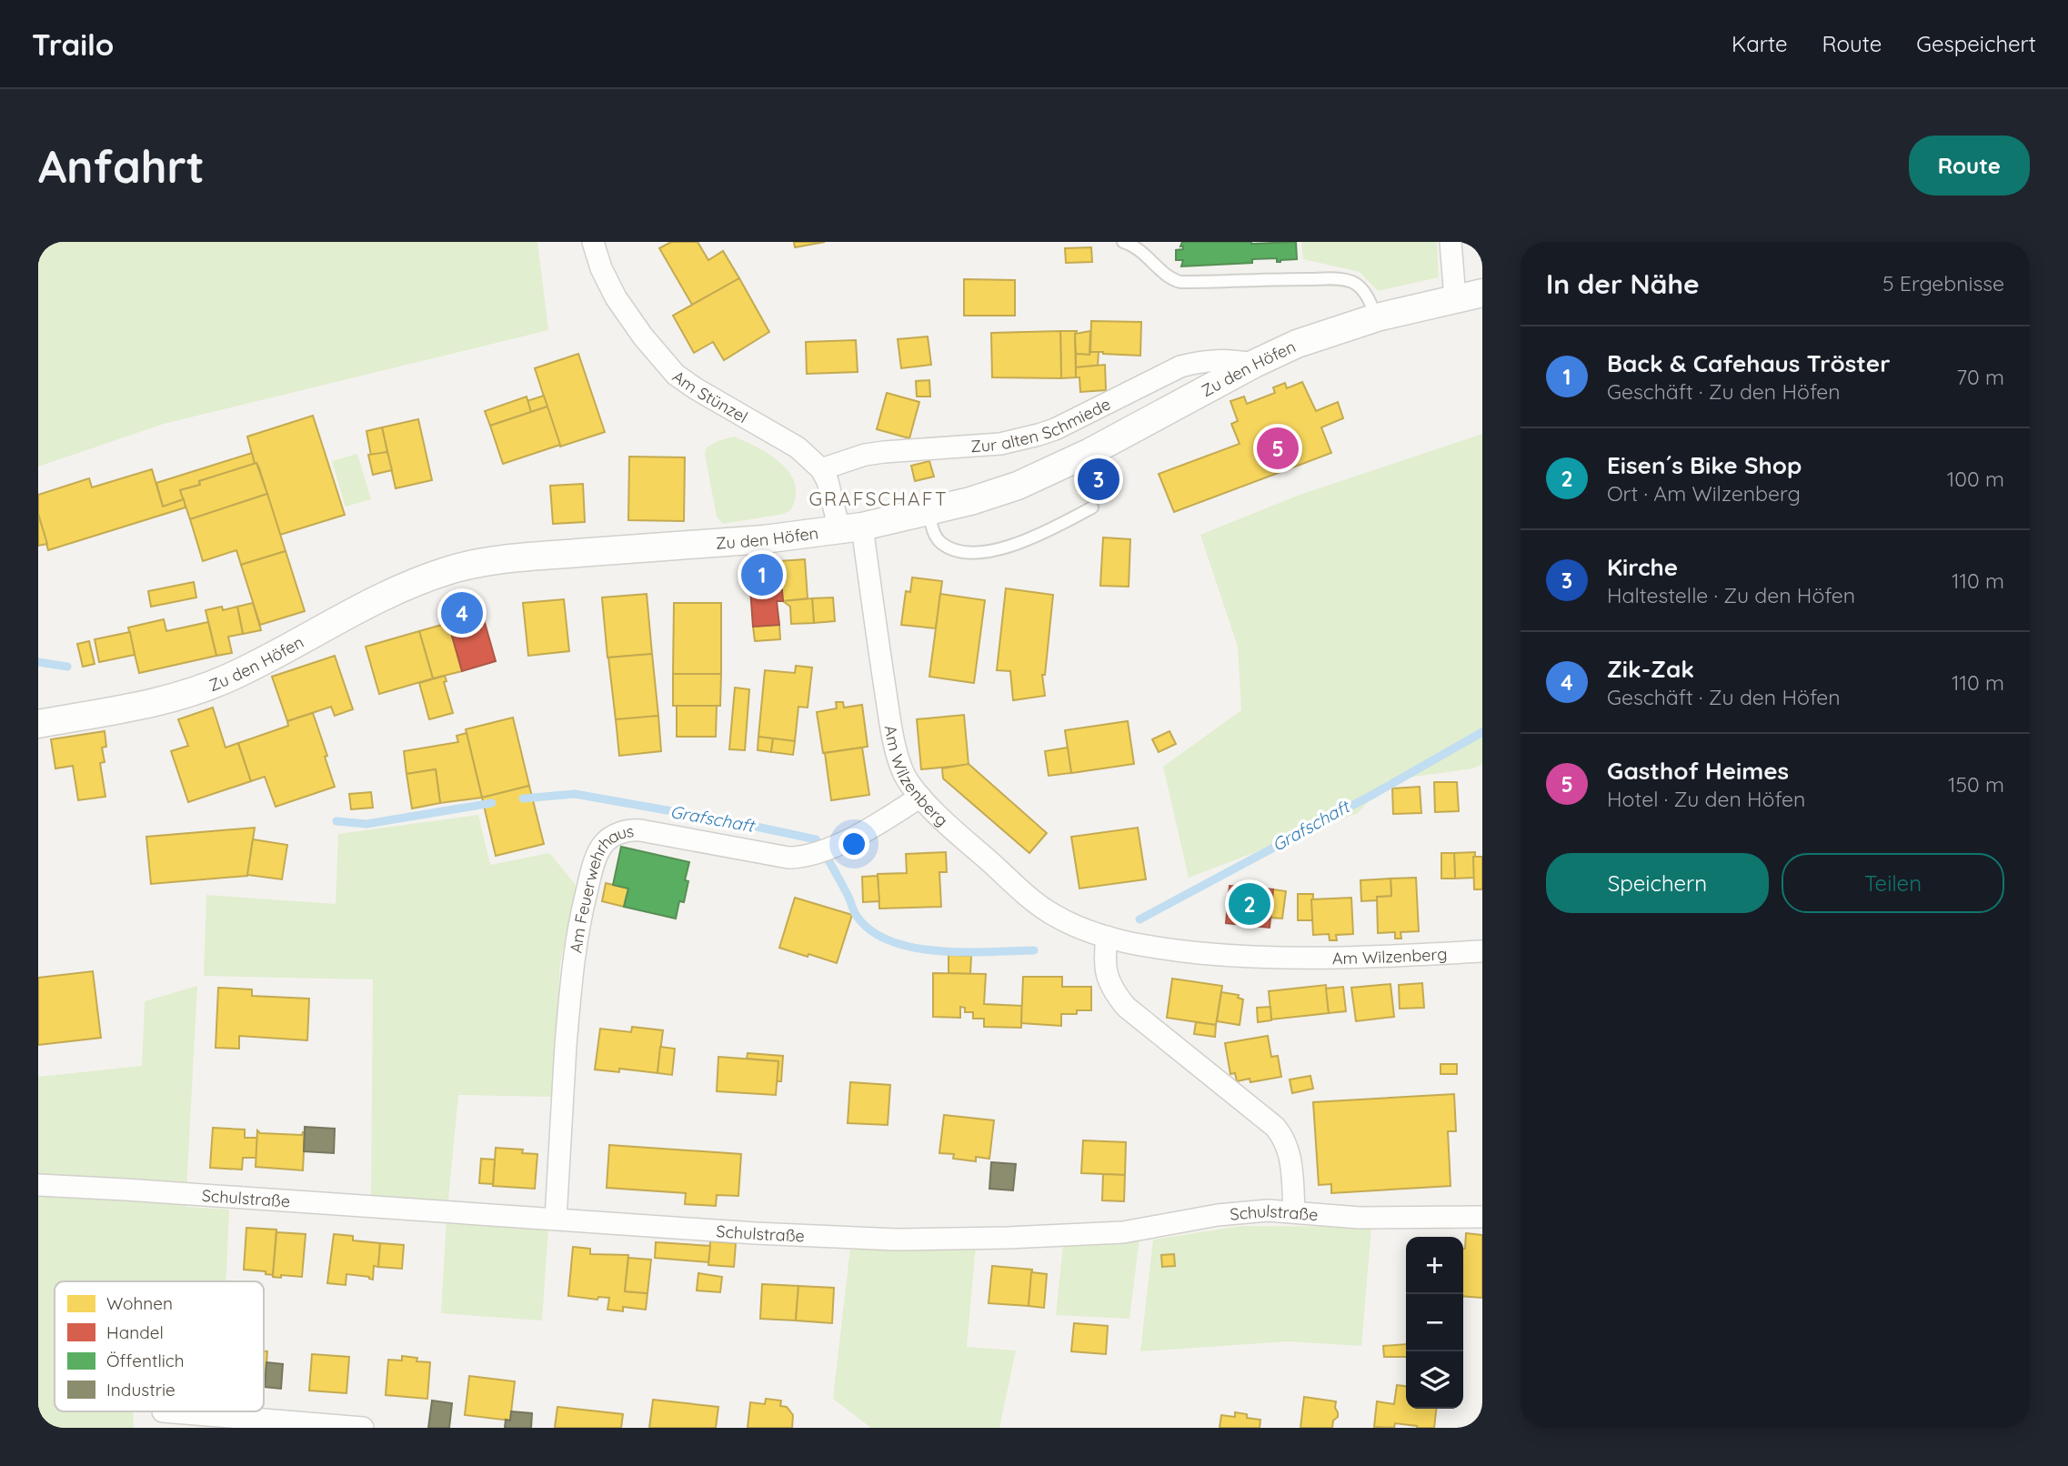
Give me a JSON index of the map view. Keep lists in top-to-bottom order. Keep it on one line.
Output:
{"streets":{"street":["Zu den Höfen","Am Stünzel","Zur alten Schmiede","Am Wilzenberg","Am Feuerwehrhaus","Schulstraße"]},"crossings":[["Zu den Höfen","Am Stünzel"],["Zu den Höfen","Zur alten Schmiede"],["Zu den Höfen","Am Wilzenberg"],["Am Stünzel","Zur alten Schmiede"],["Am Stünzel","Am Wilzenberg"],["Am Wilzenberg","Am Feuerwehrhaus"],["Am Feuerwehrhaus","Schulstraße"]],"districts":["GRAFSCHAFT"],"water":["Grafschaft"],"legend":["Wohnen","Handel","Öffentlich","Industrie"],"page":{"header":"Trailo","nav":["Karte","Route","Gespeichert"],"buttons":["Route",["Speichern","Teilen"]],"title":"Anfahrt","heading":["In der Nähe","5 Ergebnisse"],"list":[{"mark":"1","name":"Back & Cafehaus Tröster","note":"Geschäft · Zu den Höfen","value":"70 m"},{"mark":"2","name":"Eisen´s Bike Shop","note":"Ort · Am Wilzenberg","value":"100 m"},{"mark":"3","name":"Kirche","note":"Haltestelle · Zu den Höfen","value":"110 m"},{"mark":"4","name":"Zik-Zak","note":"Geschäft · Zu den Höfen","value":"110 m"},{"mark":"5","name":"Gasthof Heimes","note":"Hotel · Zu den Höfen","value":"150 m"}],"pins":["5","3","1","4","2"],"map_buttons":["+","−"]}}
